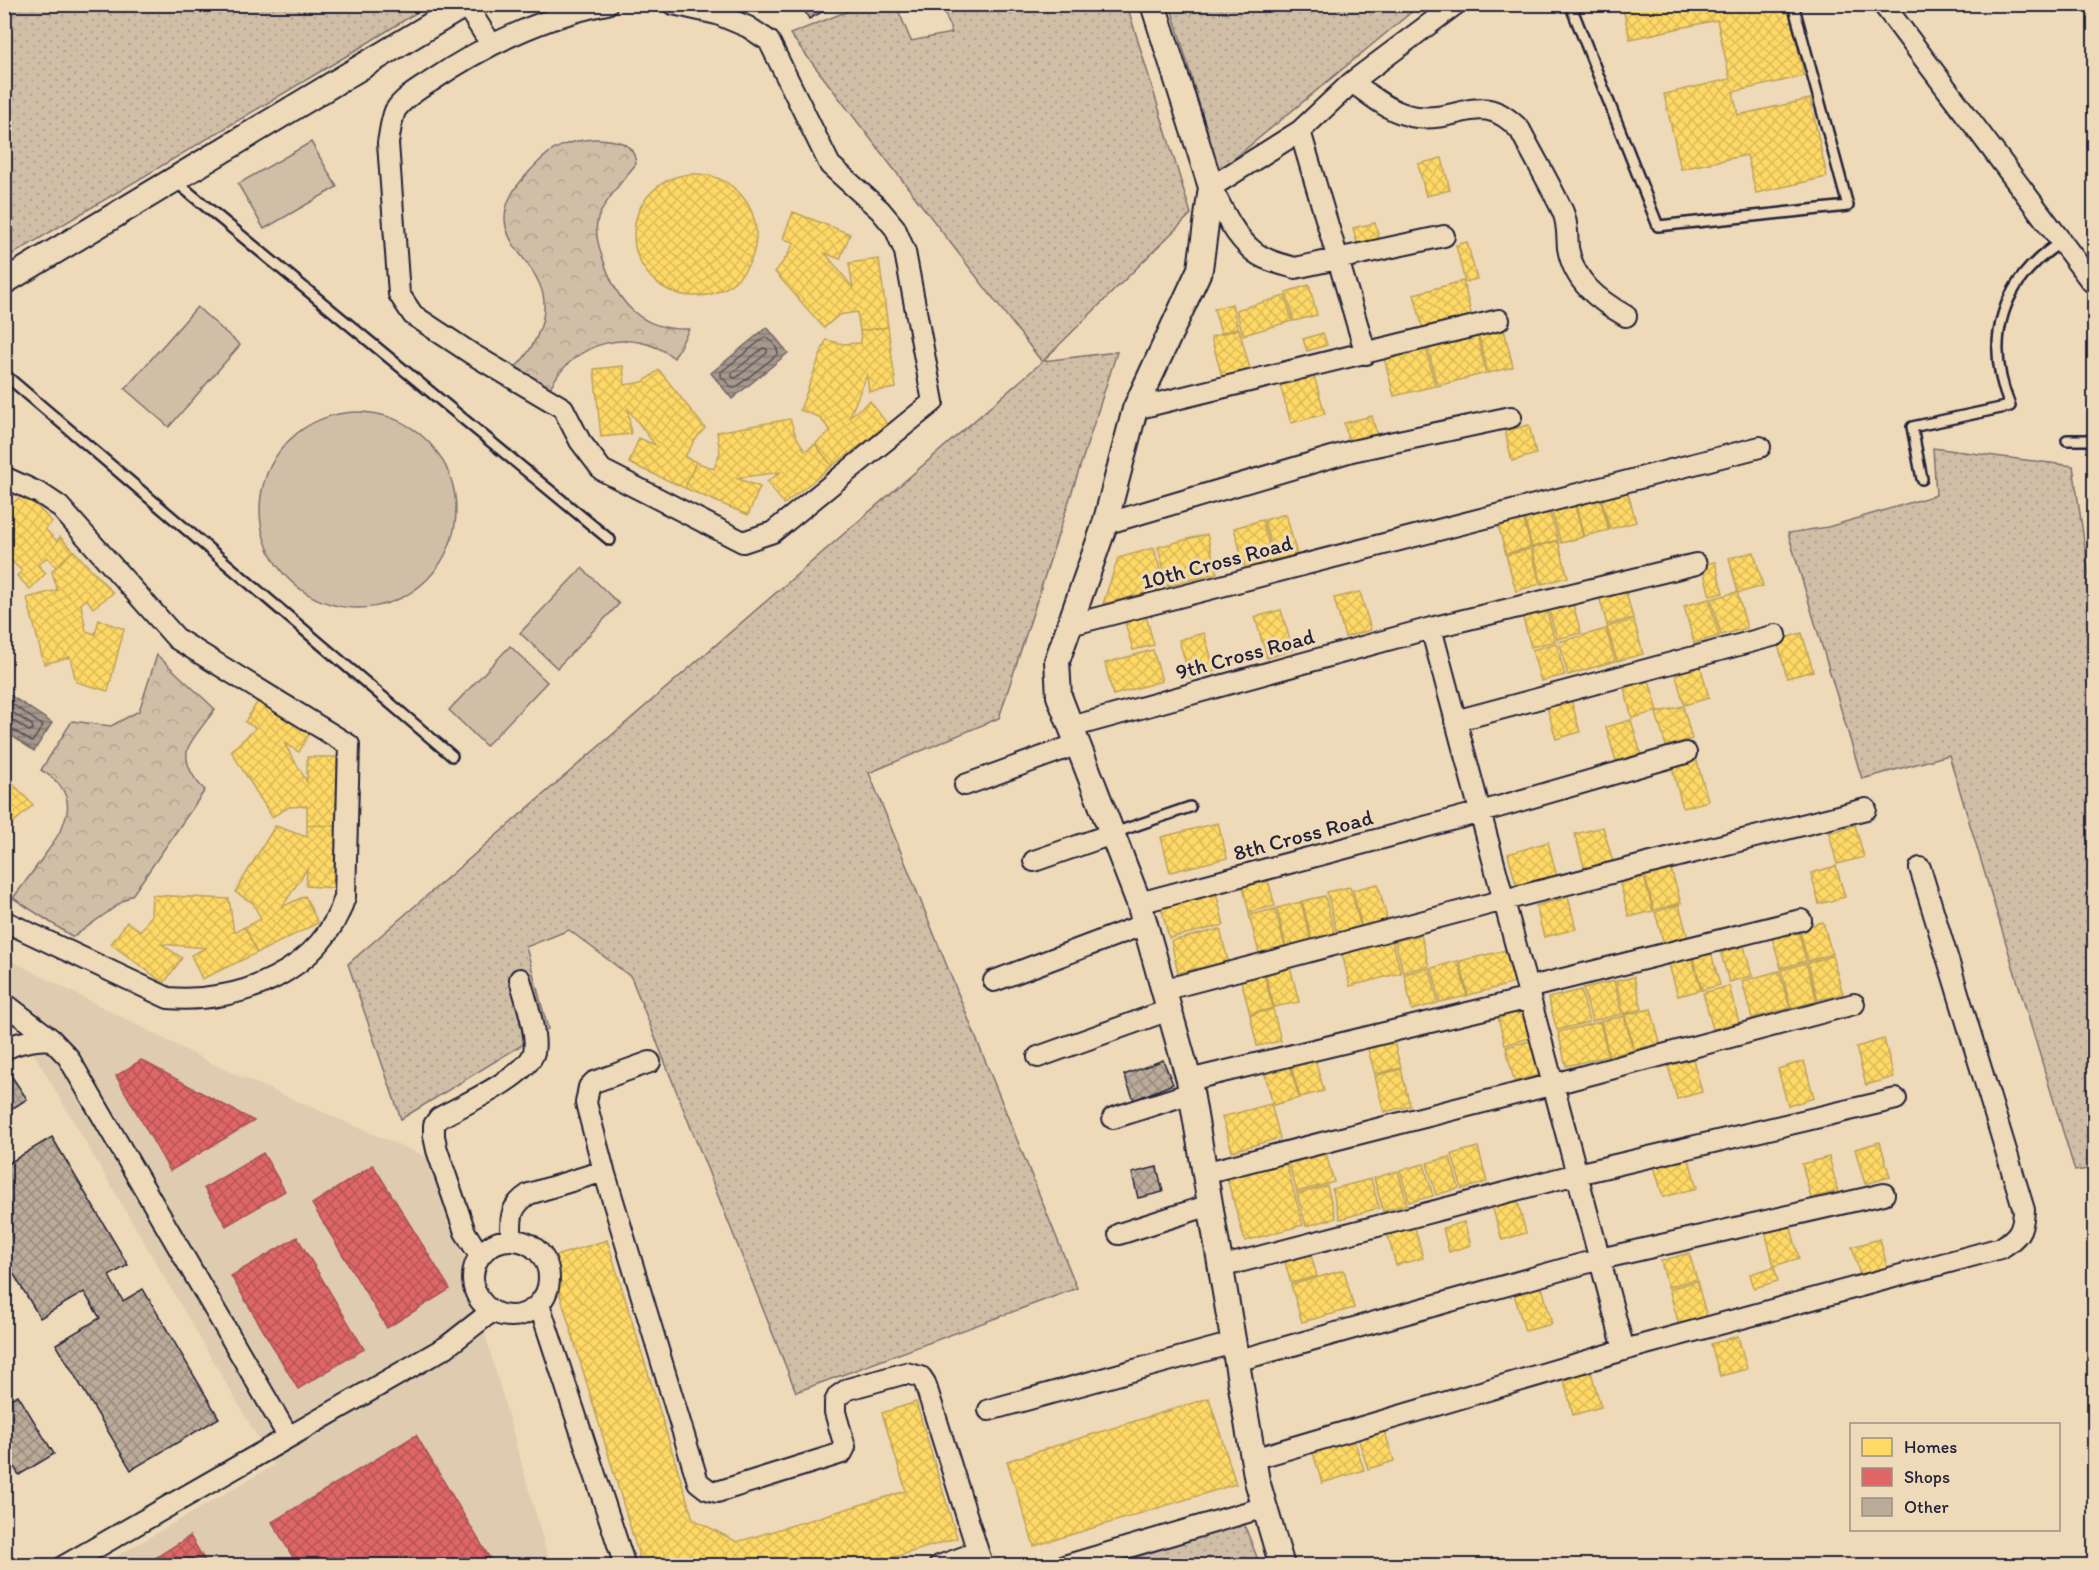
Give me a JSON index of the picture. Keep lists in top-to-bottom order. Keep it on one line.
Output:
{"streets":{"street":["10th Cross Road","9th Cross Road","8th Cross Road"]},"legend":["Homes","Shops","Other"]}
